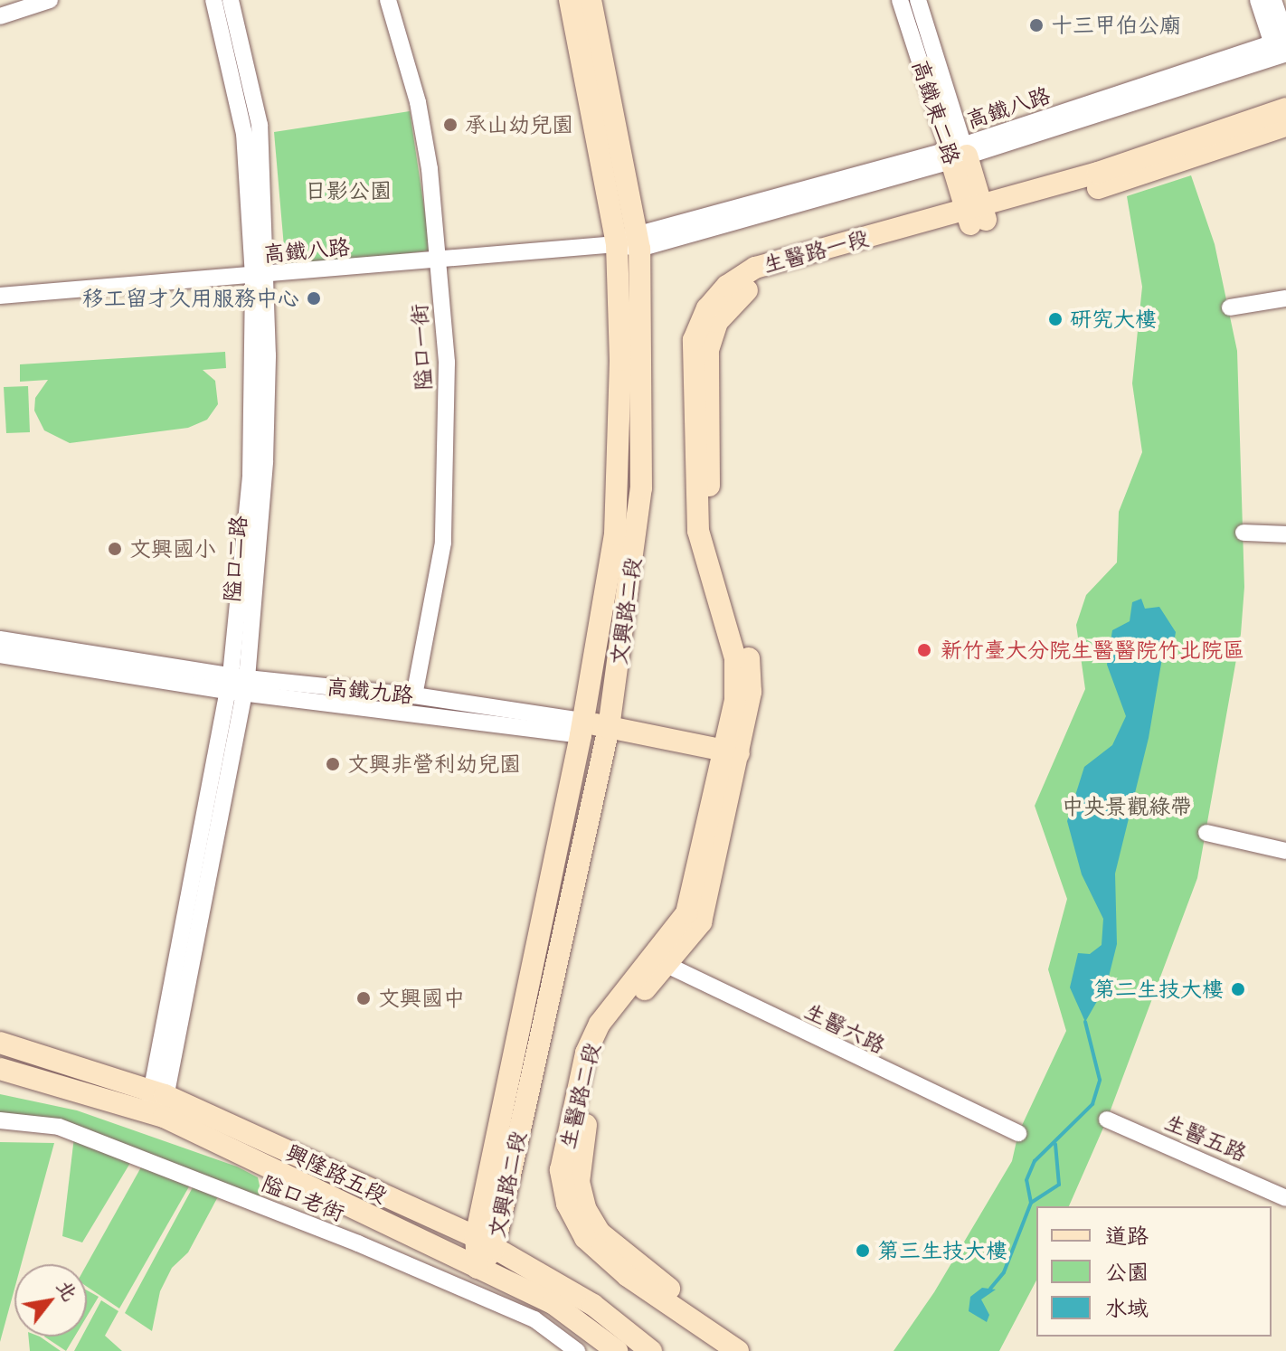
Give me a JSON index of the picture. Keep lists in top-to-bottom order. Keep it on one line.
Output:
{"streets":{"street":["高鐵八路","高鐵東二路","生醫路一段","隘口一街","隘口二路","文興路二段","高鐵九路","生醫六路","生醫路二段","生醫五路","興隆路五段","隘口老街"]},"crossings":[["高鐵八路","高鐵東二路"],["高鐵八路","隘口一街"],["高鐵八路","隘口二路"],["高鐵八路","文興路二段"],["高鐵東二路","生醫路一段"],["生醫路一段","高鐵九路"],["生醫路一段","生醫路二段"],["隘口一街","高鐵九路"],["隘口二路","高鐵九路"],["隘口二路","興隆路五段"],["文興路二段","高鐵九路"],["文興路二段","興隆路五段"],["高鐵九路","生醫路二段"],["生醫六路","生醫路二段"]],"parks":["日影公園","中央景觀綠帶"],"places":["十三甲伯公廟","承山幼兒園","移工留才久用服務中心","研究大樓","文興國小","新竹臺大分院生醫醫院竹北院區","文興非營利幼兒園","第二生技大樓","文興國中","第三生技大樓"],"legend":["道路","公園","水域"],"north":"top right"}
